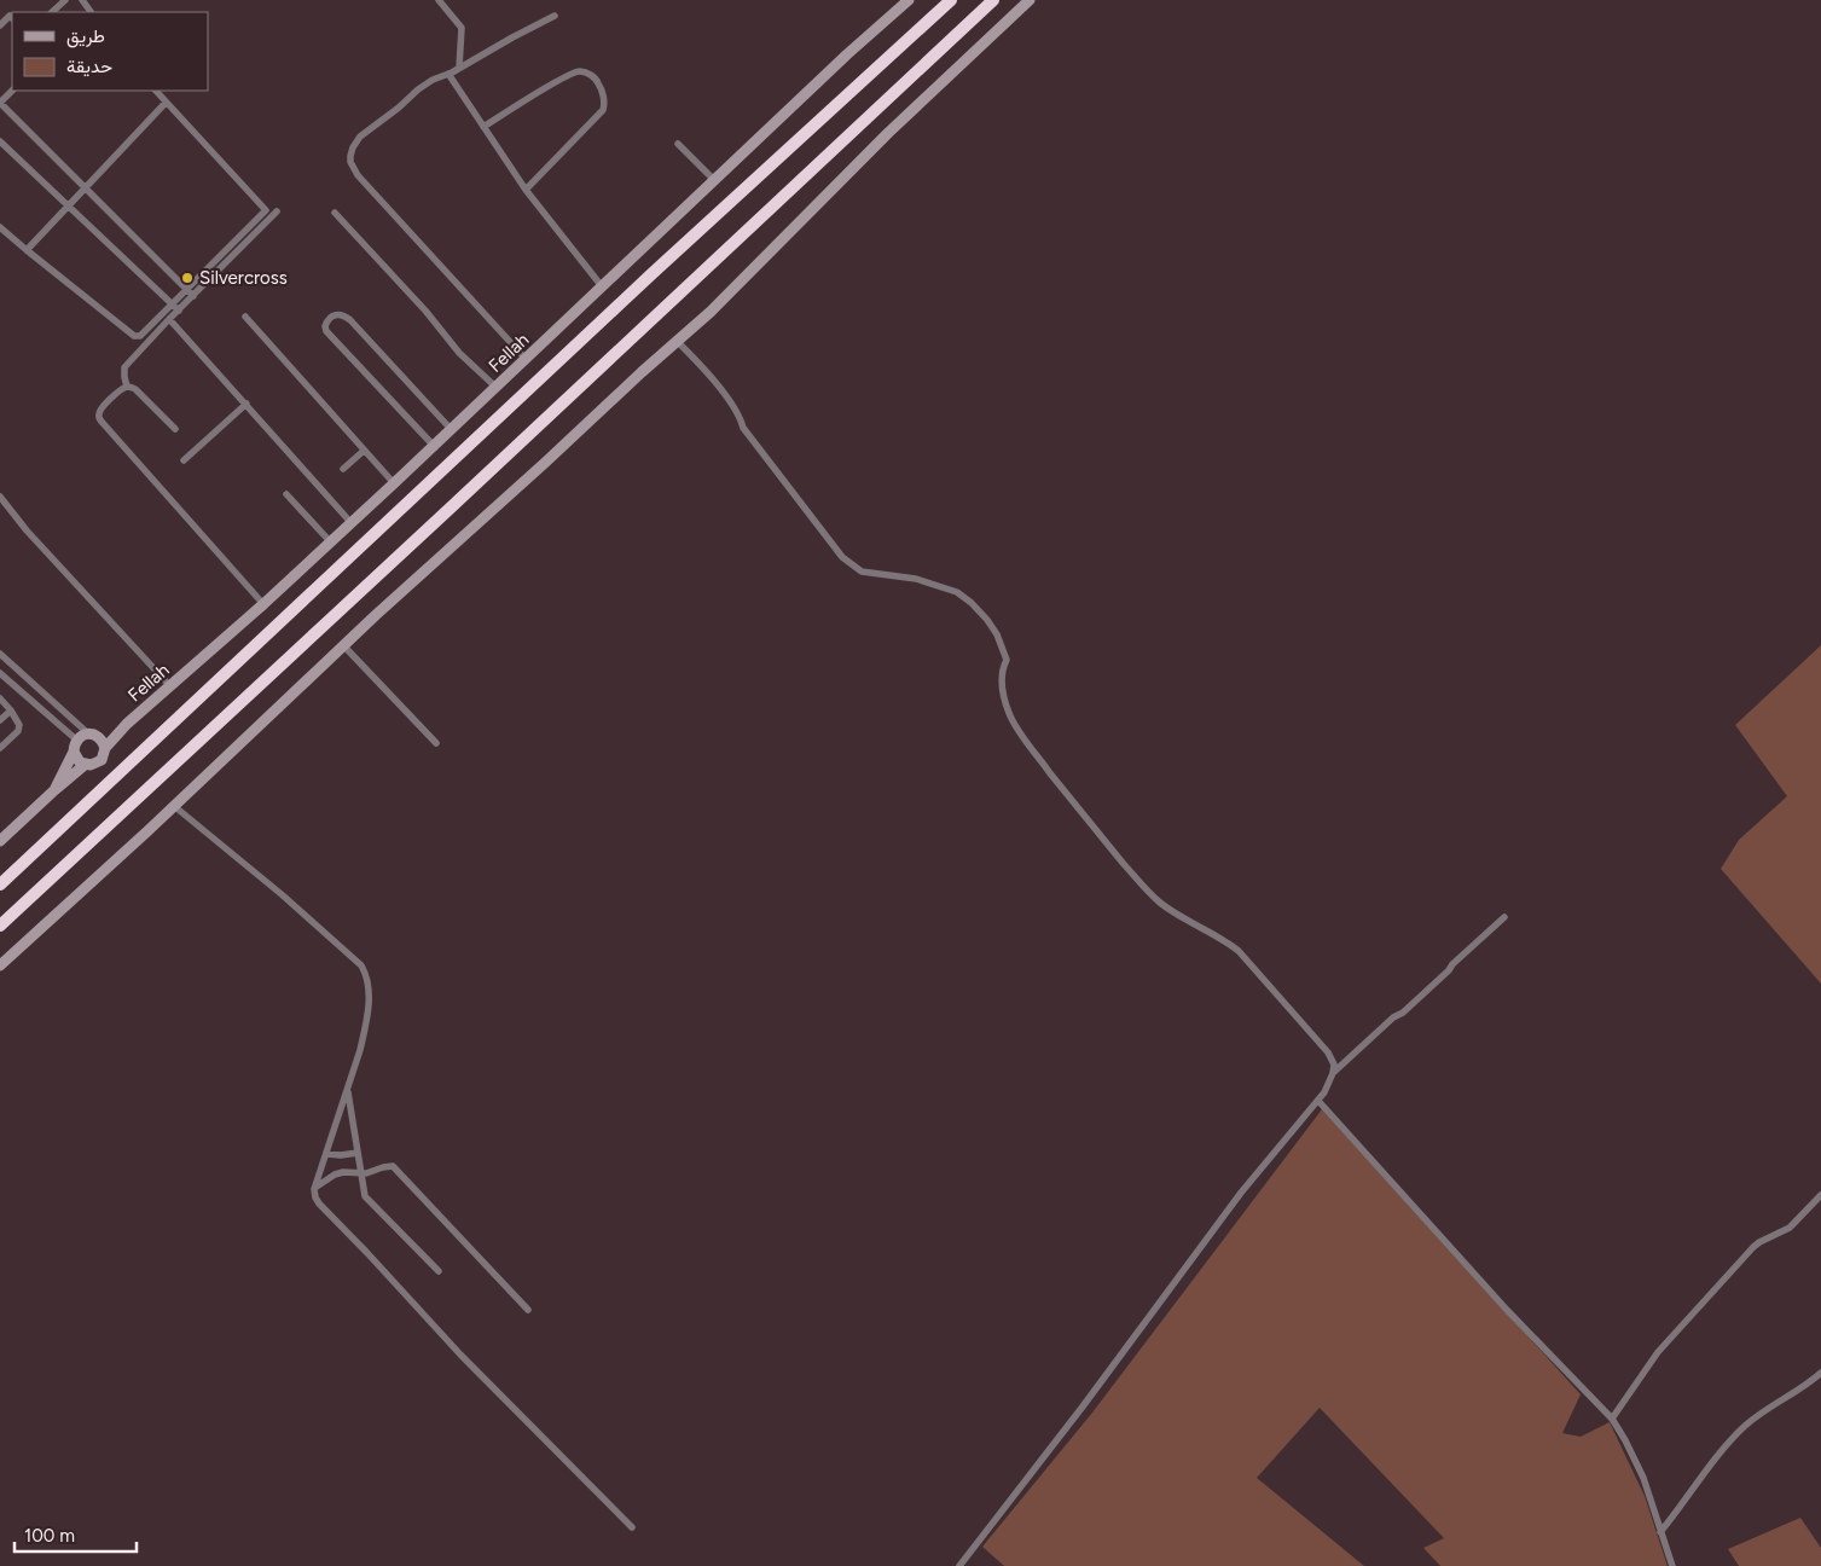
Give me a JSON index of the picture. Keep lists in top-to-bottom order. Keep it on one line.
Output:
{"streets":{"street":["Fellah"]},"places":["Silvercross"],"legend":["طريق","حديقة"],"scale_bar":"100 m"}
